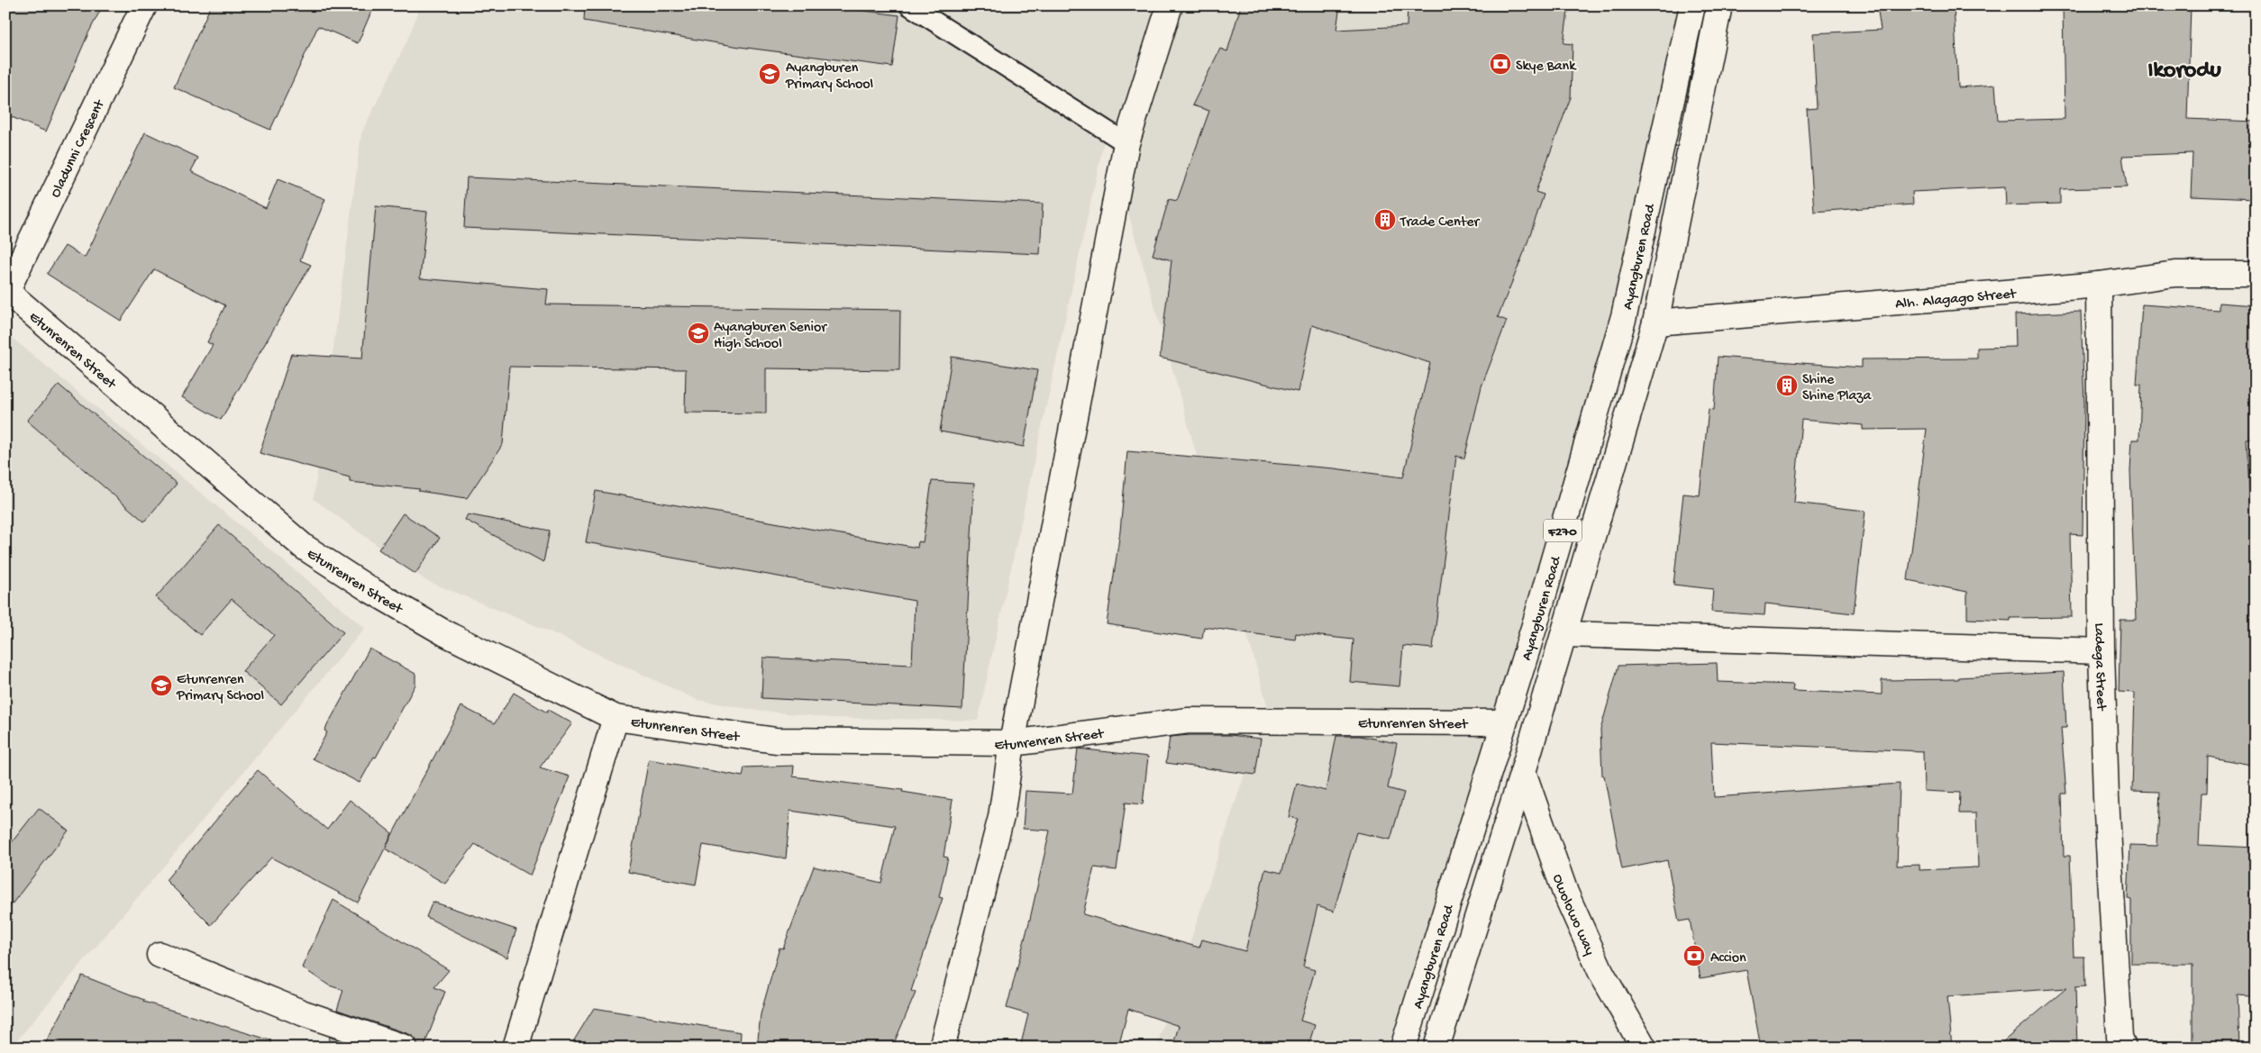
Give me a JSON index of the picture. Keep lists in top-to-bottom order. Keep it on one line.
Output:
{"streets":{"street":["Oladunni Crescent","Ayangburen Road","Alh. Alagago Street","Etunrenren Street","F270","Ladega Street","Owolowo way"]},"crossings":[["Oladunni Crescent","Etunrenren Street"],["Ayangburen Road","Alh. Alagago Street"],["Ayangburen Road","Etunrenren Street"],["Ayangburen Road","Owolowo way"],["Alh. Alagago Street","Ladega Street"]],"districts":["Ikorodu"],"places":{"bank":["Skye Bank","Accion"],"school or university":["Ayangburen Primary School","Ayangburen Senior High School","Etunrenren Primary School"],"building":["Trade Center","Shine Shine Plaza"]}}
